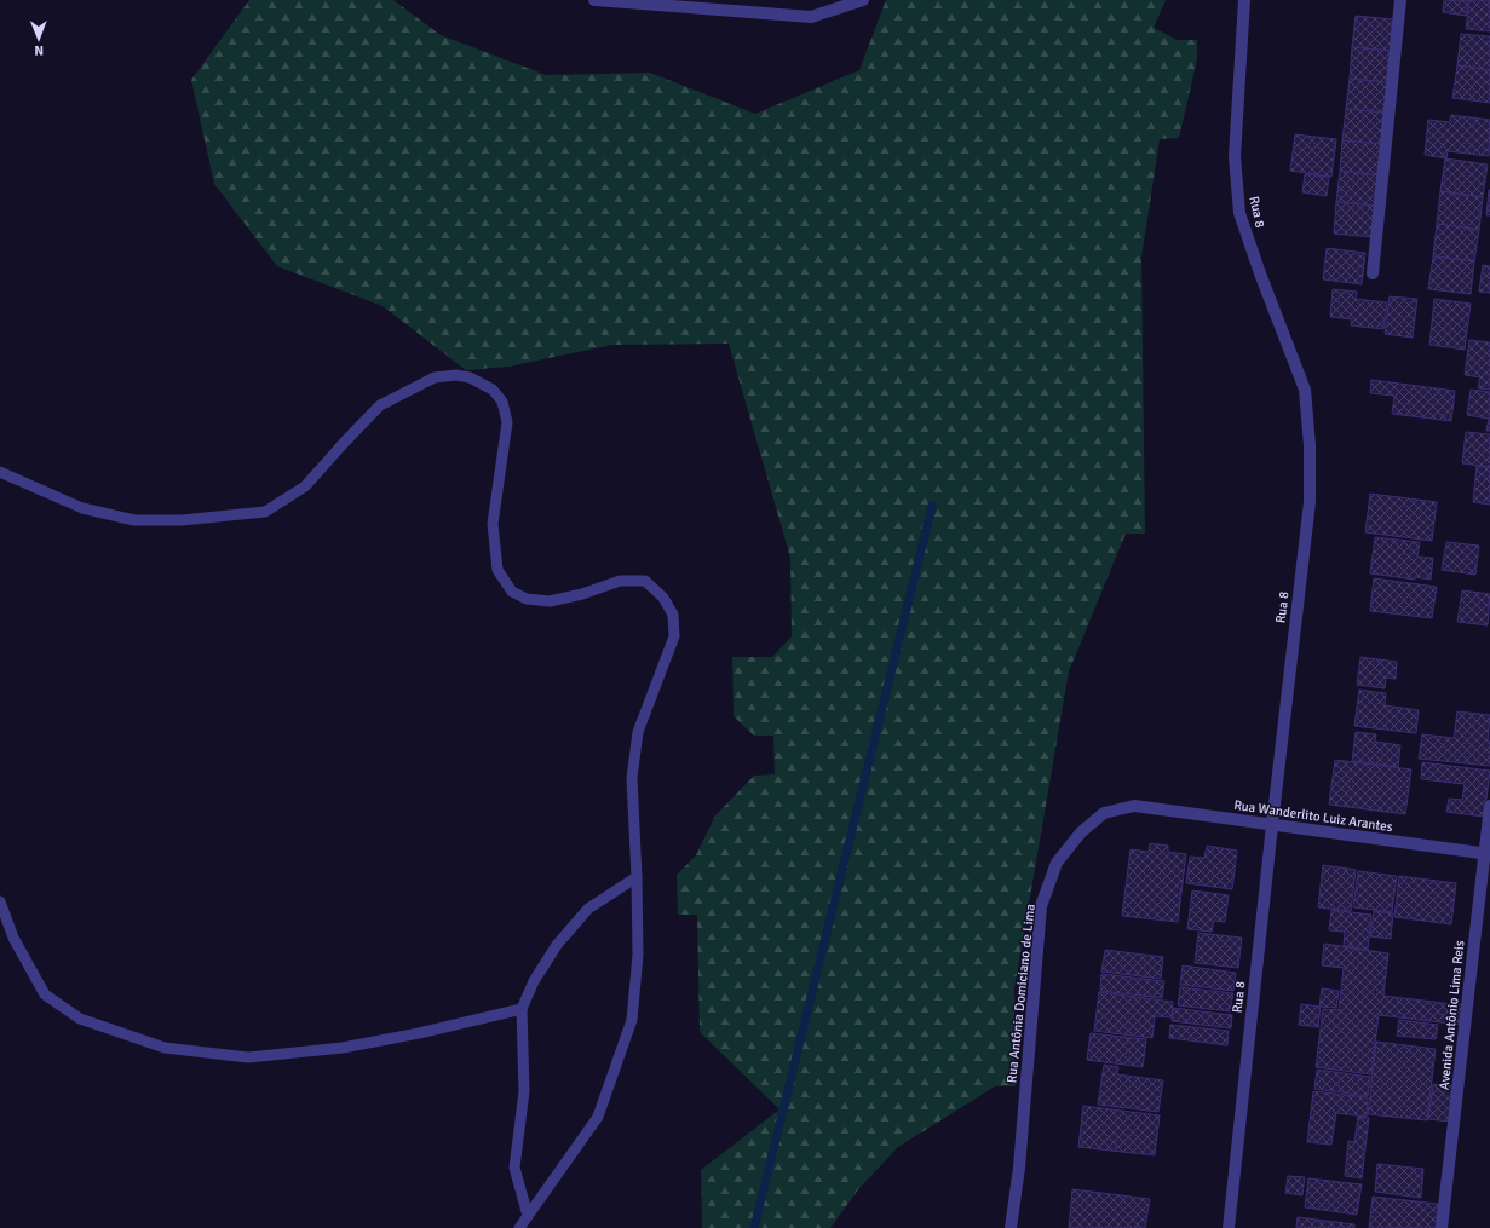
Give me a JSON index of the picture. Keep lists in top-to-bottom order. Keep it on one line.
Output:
{"streets":{"street":["Rua 8","Rua Wanderlito Luiz Arantes","Rua Antônia Domiciano de Lima","Avenida Antônio Lima Reis"]},"crossings":[["Rua 8","Rua Wanderlito Luiz Arantes"],["Rua Wanderlito Luiz Arantes","Rua Antônia Domiciano de Lima"],["Rua Wanderlito Luiz Arantes","Avenida Antônio Lima Reis"]],"north":"bottom"}
